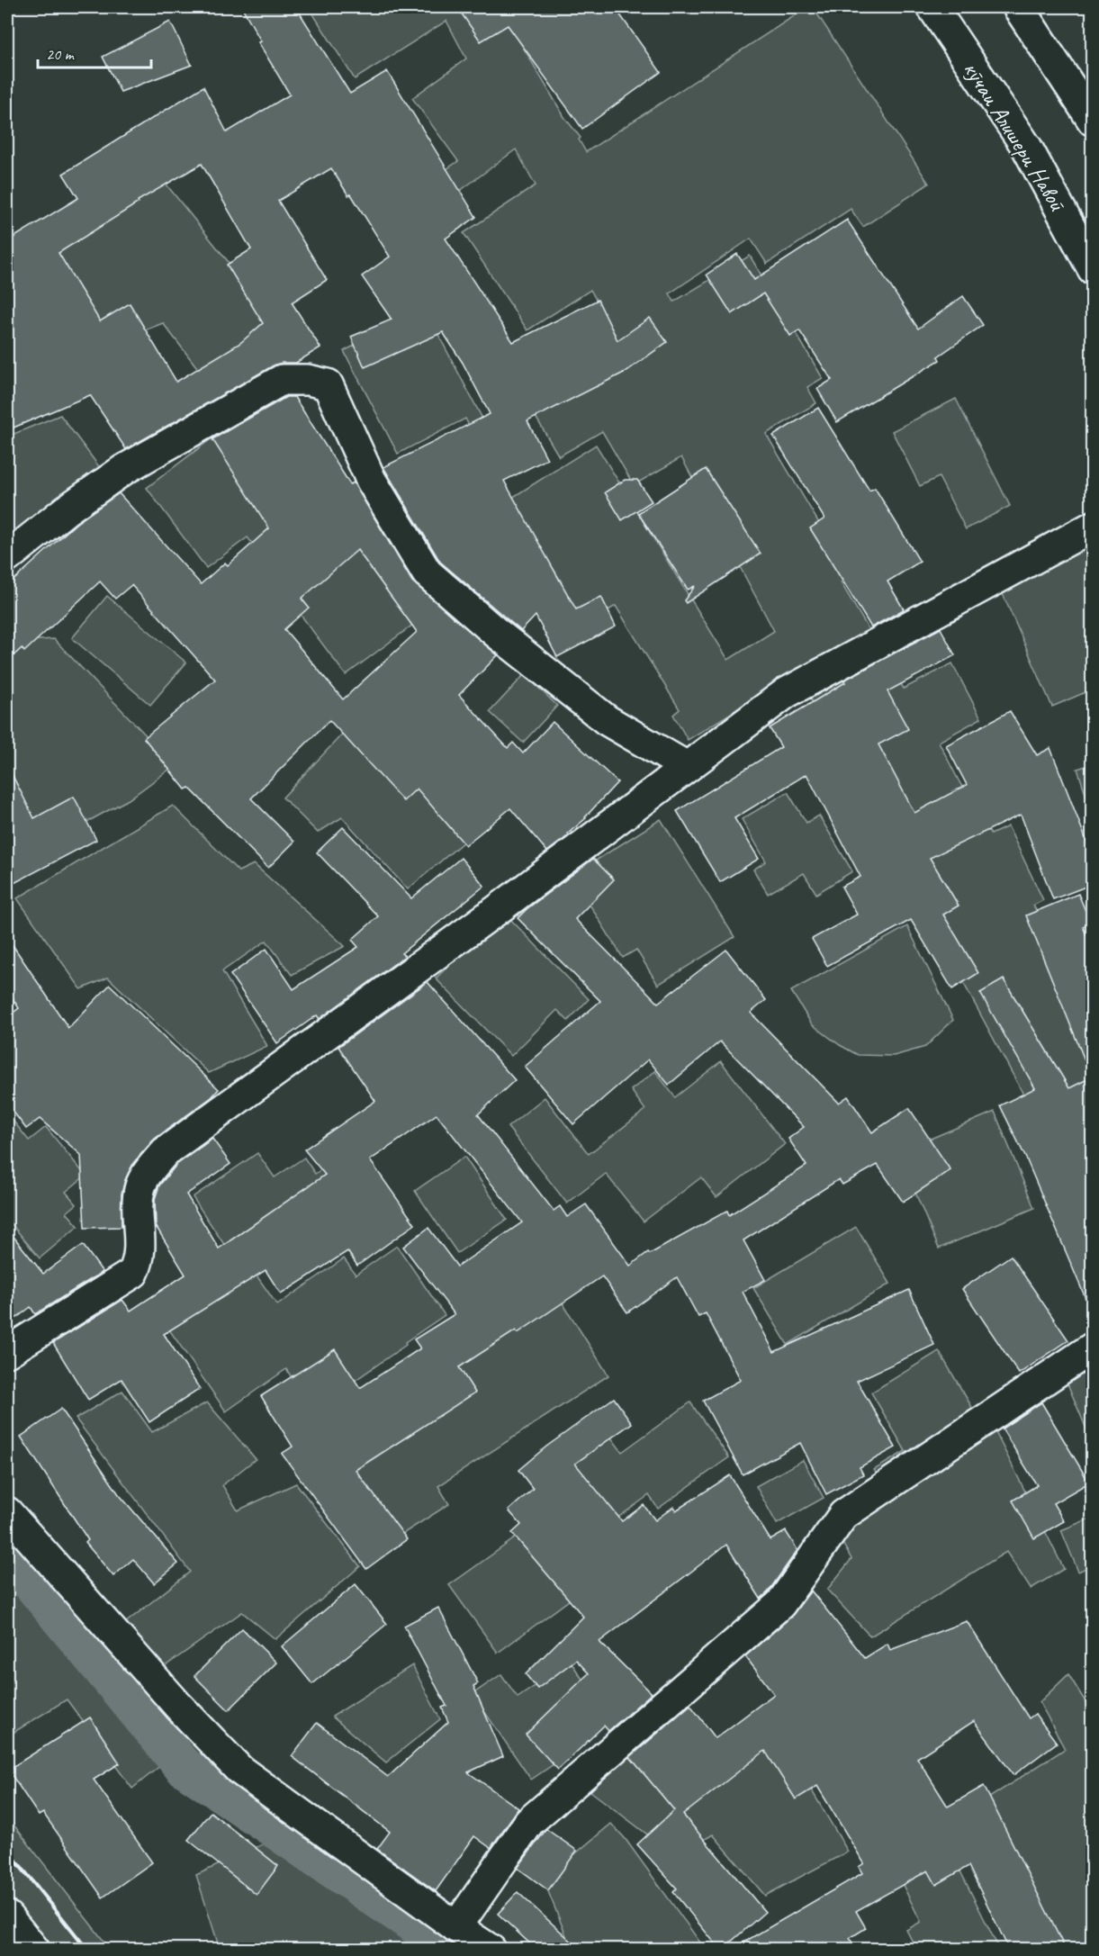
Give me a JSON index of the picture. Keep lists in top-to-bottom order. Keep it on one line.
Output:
{"streets":{"street":["кӯчаи Алишери Навоӣ"]},"scale_bar":"20 m"}
